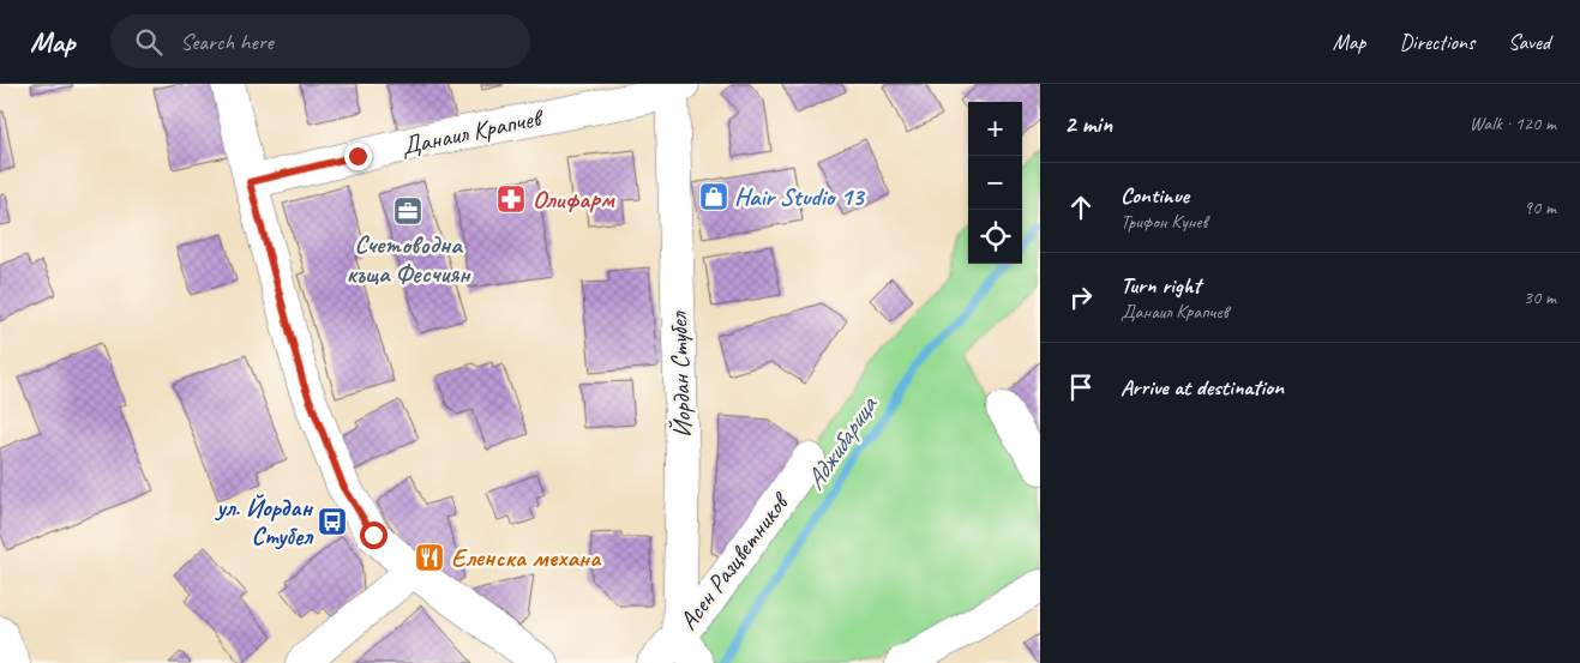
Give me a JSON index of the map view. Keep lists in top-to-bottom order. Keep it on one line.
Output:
{"streets":{"street":["Данаил Крапчев","Йордан Стубел","Асен Разцветников"]},"crossings":[["Данаил Крапчев","Йордан Стубел"],["Йордан Стубел","Асен Разцветников"]],"water":["Аджибарица"],"places":{"shop":["Hair Studio 13"],"pharmacy":["Олифарм"],"office":["Счетоводна къща Фесчиян"],"bus stop":["ул. Йордан Стубел"],"restaurant":["Еленска механа"]},"page":{"header":"Map","search":"Search here","nav":["Map","Directions","Saved"],"heading":["2 min","Walk · 120 m"],"map_buttons":["+","−"],"list":[["Continue","Трифон Кунев","90 m"],["Turn right","Данаил Крапчев","30 m"],"Arrive at destination"]}}
